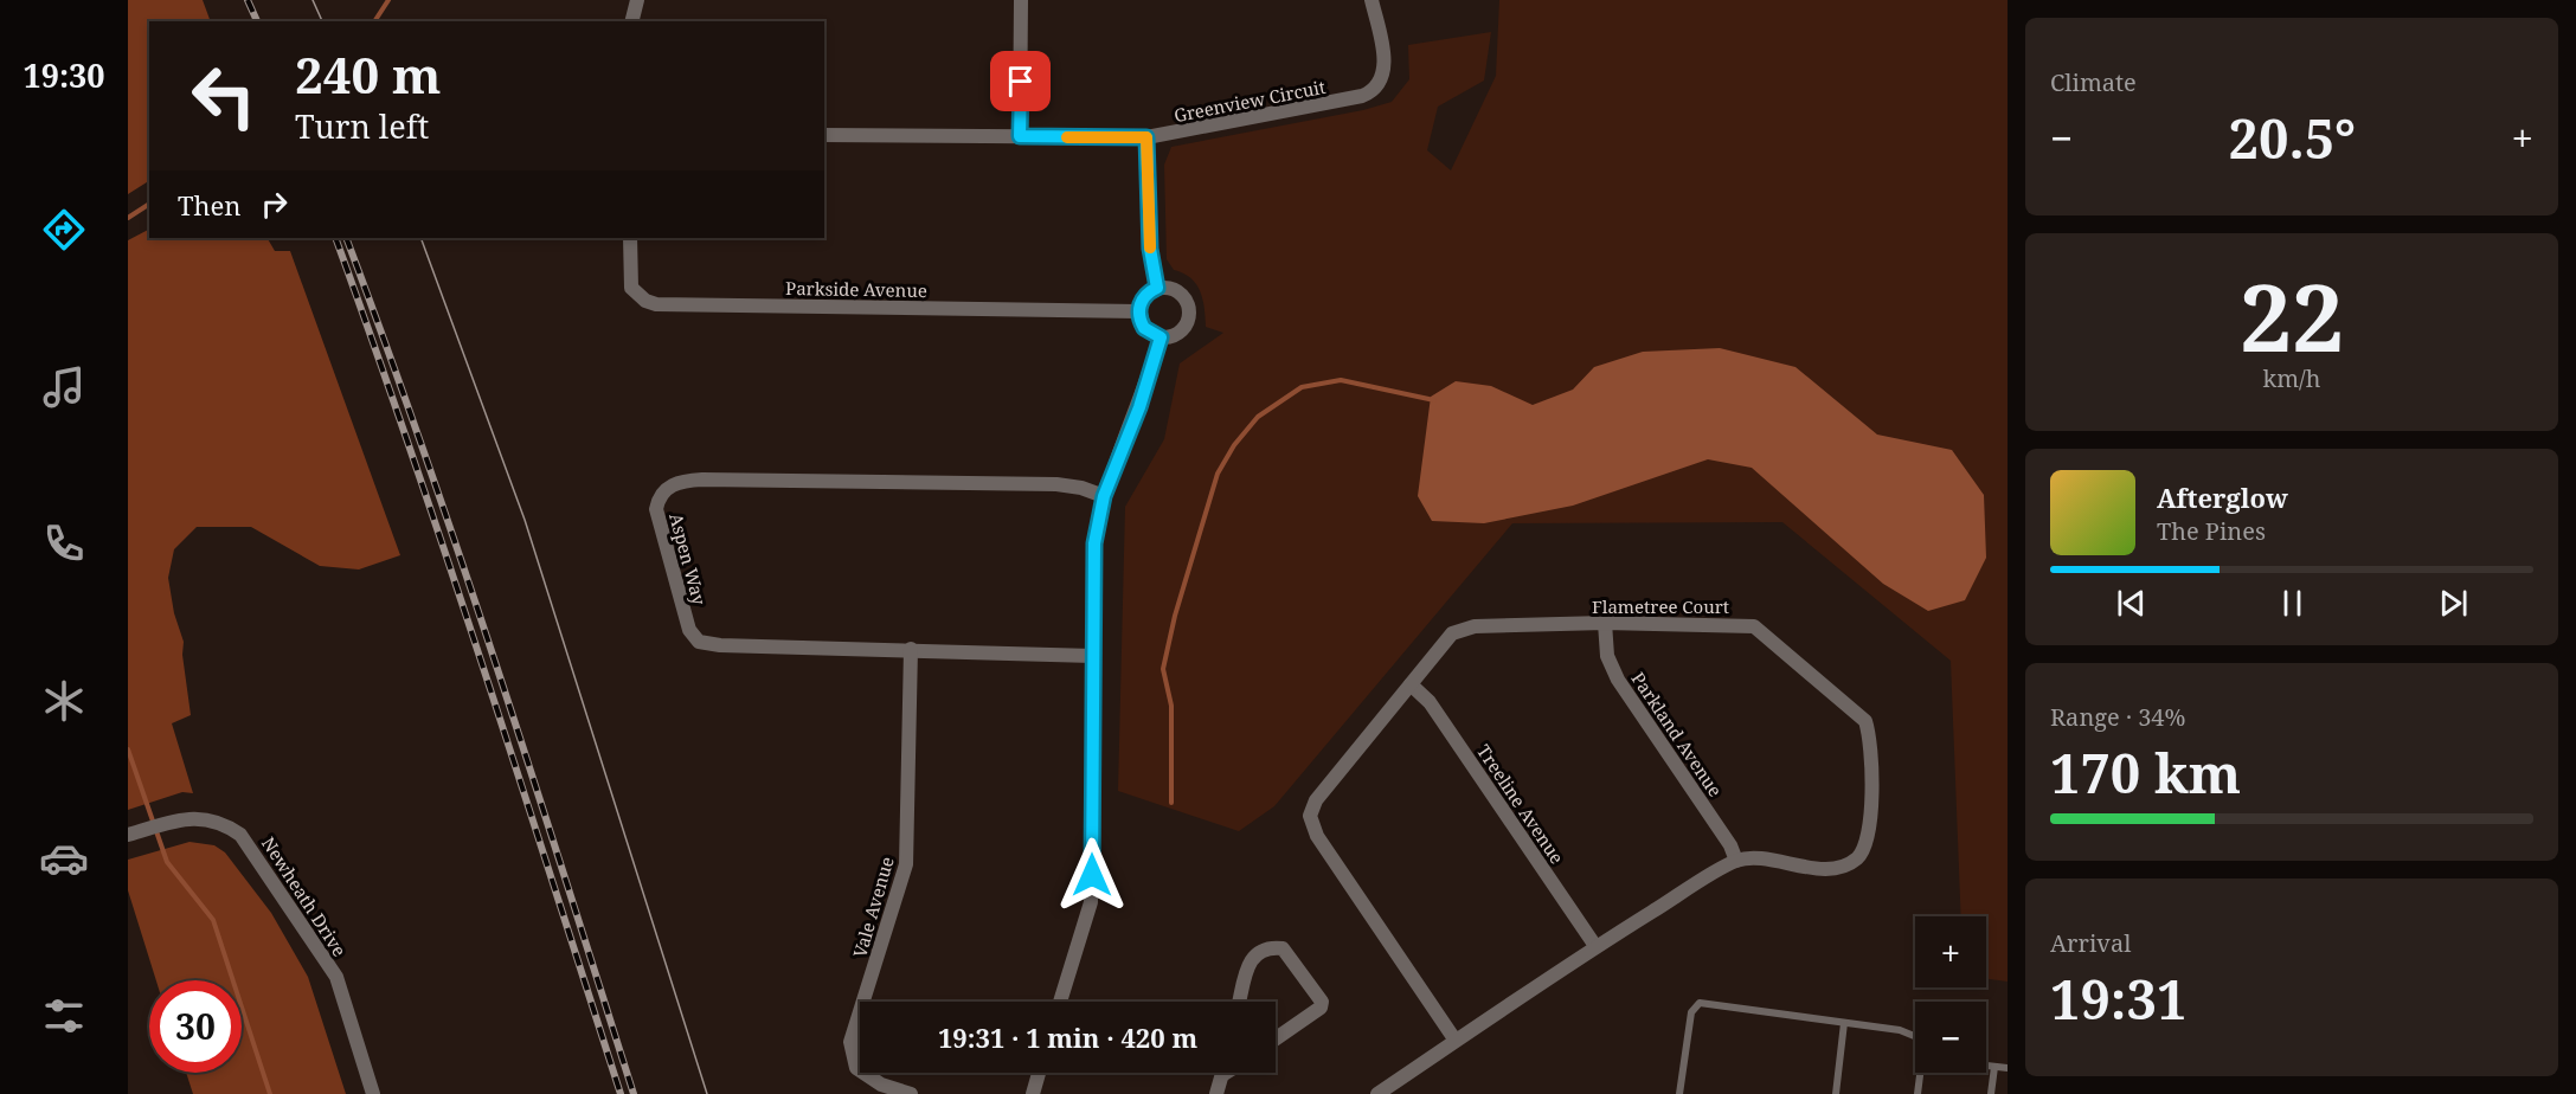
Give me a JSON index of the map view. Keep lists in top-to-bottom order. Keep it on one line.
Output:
{"streets":{"street":["Greenview Circuit","Parkside Avenue","Aspen Way","Flametree Court","Parkland Avenue","Treeline Avenue","Newheath Drive","Vale Avenue"]},"crossings":[["Aspen Way","Vale Avenue"],["Flametree Court","Parkland Avenue"],["Flametree Court","Treeline Avenue"]],"page":{"tabs":"19:30","tile":["Climate",["22","km/h"],["Range · 34%","170 km"],["Arrival","19:31"]],"turn":["240 m","Turn left"],"heat":["−","20.5°","+"],"then":"Then","song":["Afterglow","The Pines"],"map_buttons":["+","−"],"limit":"30","trip":"19:31 · 1 min · 420 m"}}
